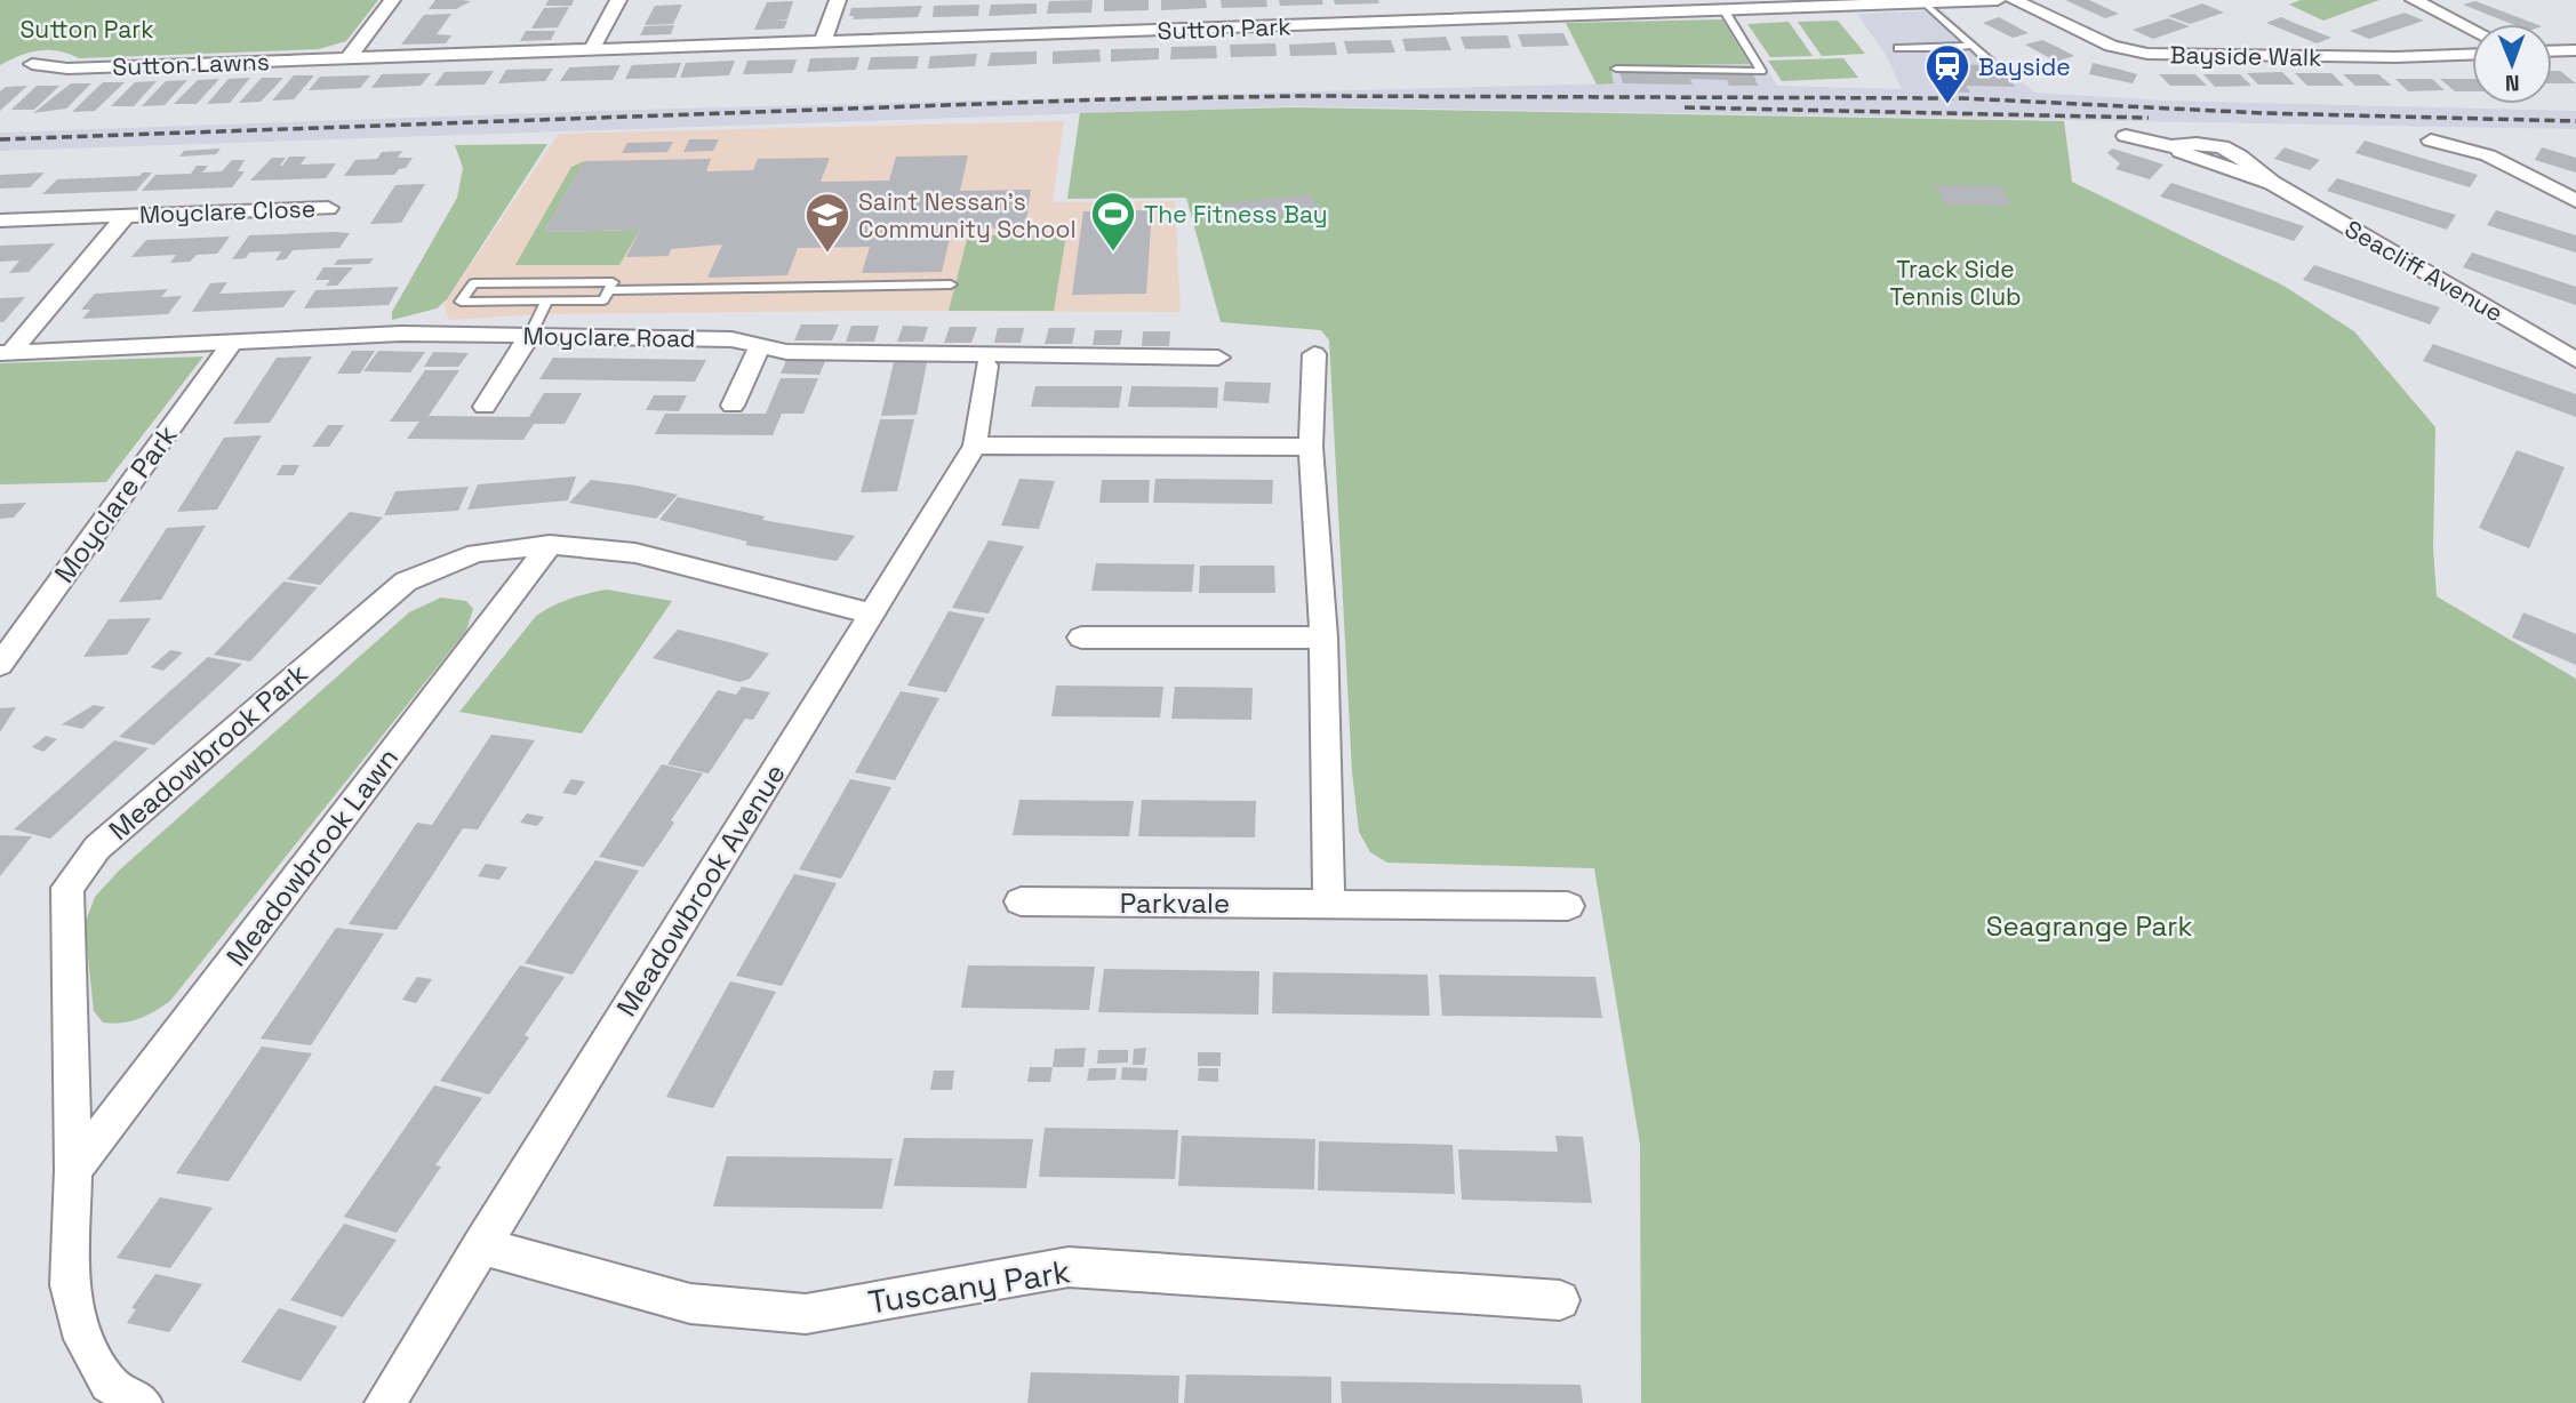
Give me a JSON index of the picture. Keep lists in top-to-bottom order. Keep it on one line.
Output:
{"streets":{"street":["Sutton Park","Bayside Walk","Sutton Lawns","Moyclare Close","Seacliff Avenue","Moyclare Road","Moyclare Park","Meadowbrook Park","Meadowbrook Lawn","Meadowbrook Avenue","Parkvale","Tuscany Park"]},"crossings":[["Sutton Park","Sutton Lawns"],["Moyclare Close","Moyclare Road"],["Moyclare Road","Moyclare Park"],["Meadowbrook Park","Meadowbrook Lawn"],["Meadowbrook Park","Meadowbrook Avenue"],["Meadowbrook Avenue","Tuscany Park"]],"parks":["Sutton Park","Track Side Tennis Club","Seagrange Park"],"places":{"station":["Bayside"],"sports":["The Fitness Bay"],"school or university":["Saint Nessan's Community School"]},"north":"bottom"}
